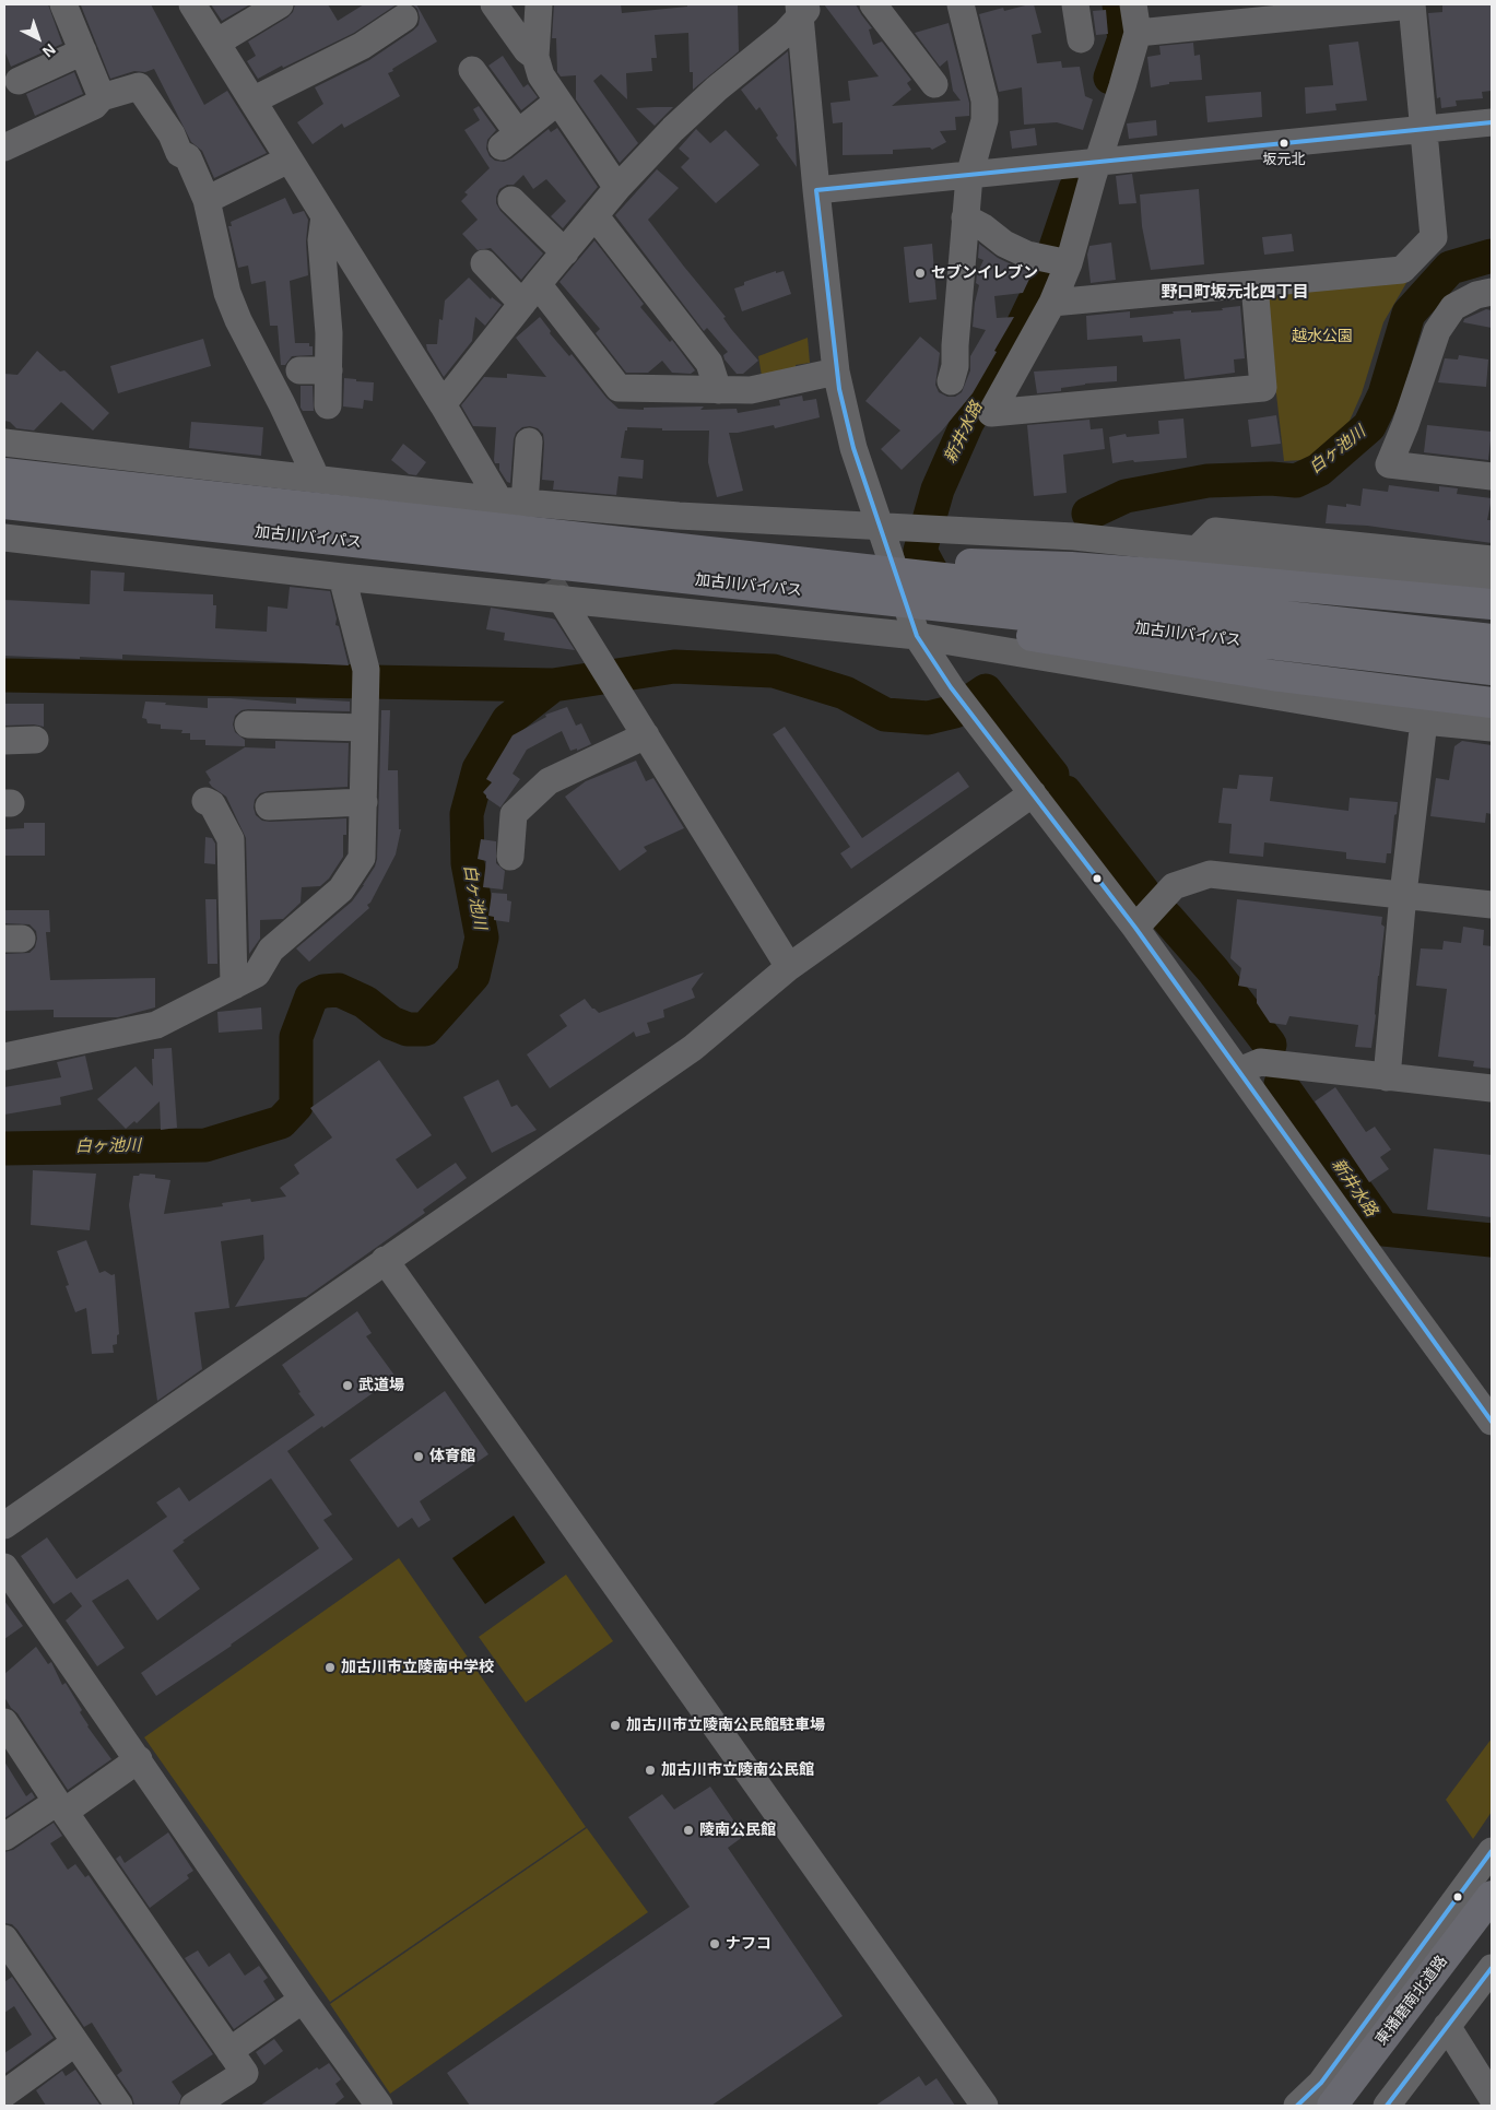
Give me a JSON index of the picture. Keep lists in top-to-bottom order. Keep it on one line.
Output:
{"streets":{"highway":["加古川バイパス","東播磨南北道路"]},"districts":["野口町坂元北四丁目"],"water":["新井水路","白ヶ池川"],"parks":["越水公園"],"places":["坂元北","セブンイレブン","武道場","体育館","加古川市立陵南中学校","加古川市立陵南公民館駐車場","加古川市立陵南公民館","陵南公民館","ナフコ"],"north":"bottom right"}
